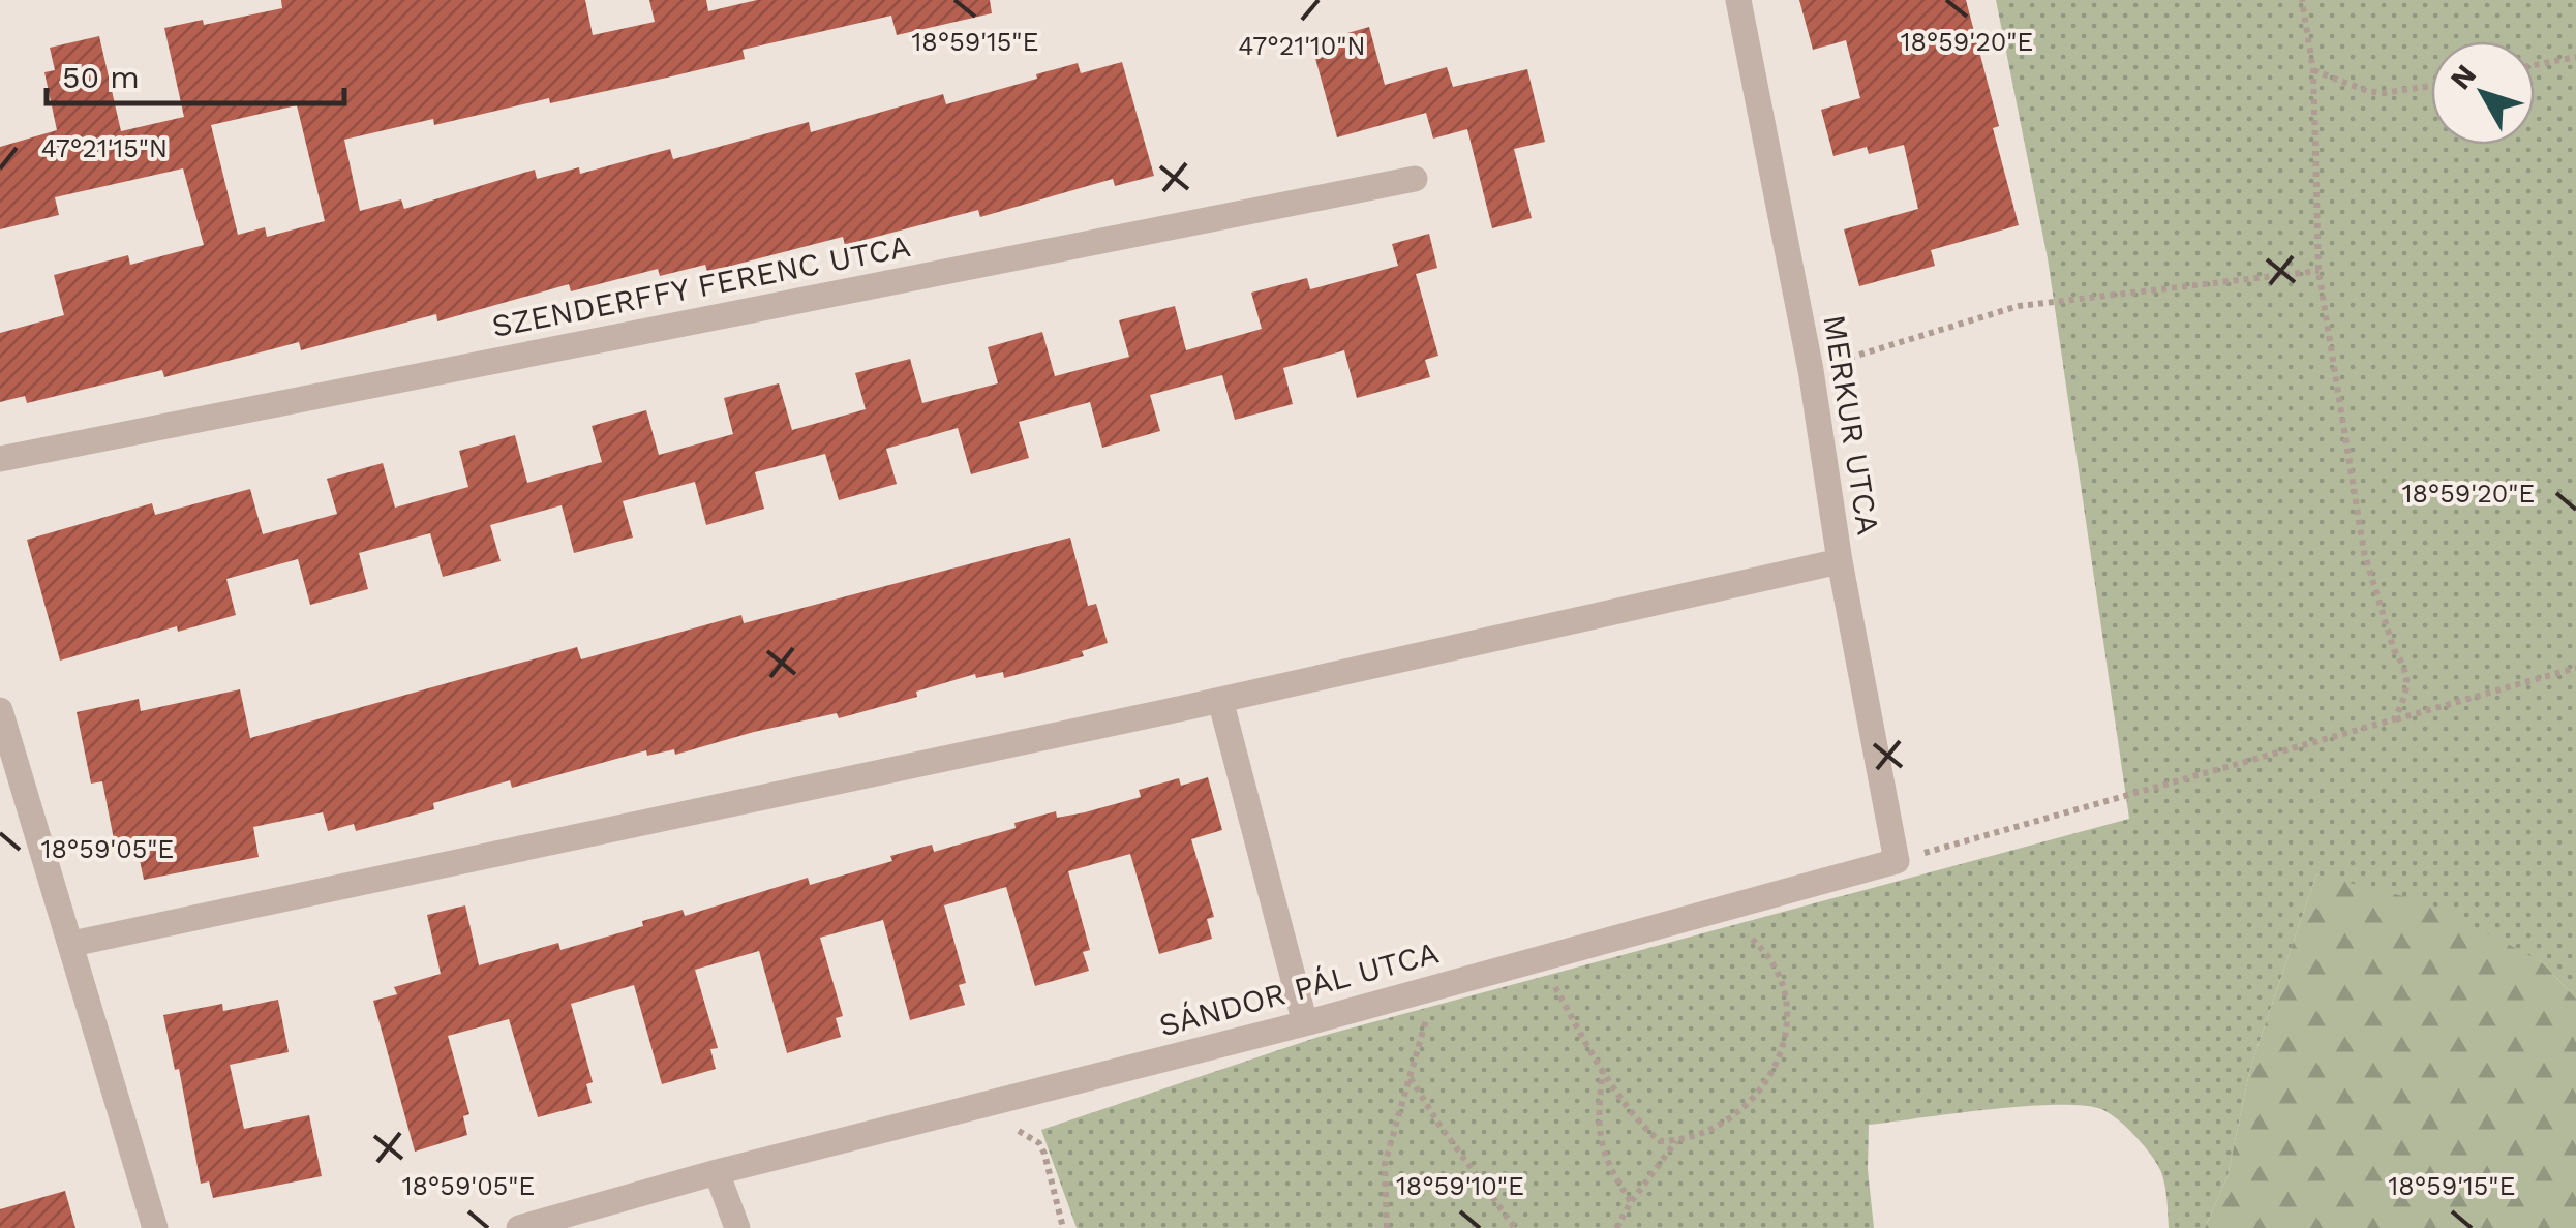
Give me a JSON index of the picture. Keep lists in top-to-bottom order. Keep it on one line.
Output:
{"streets":{"street":["SZENDERFFY FERENC UTCA","MERKUR UTCA","SÁNDOR PÁL UTCA"]},"crossings":[["MERKUR UTCA","SÁNDOR PÁL UTCA"]],"scale_bar":"50 m","north":"top left","coordinates":["18°59'15\"E","18°59'20\"E","47°21'10\"N","47°21'15\"N","18°59'05\"E","18°59'10\"E"]}
